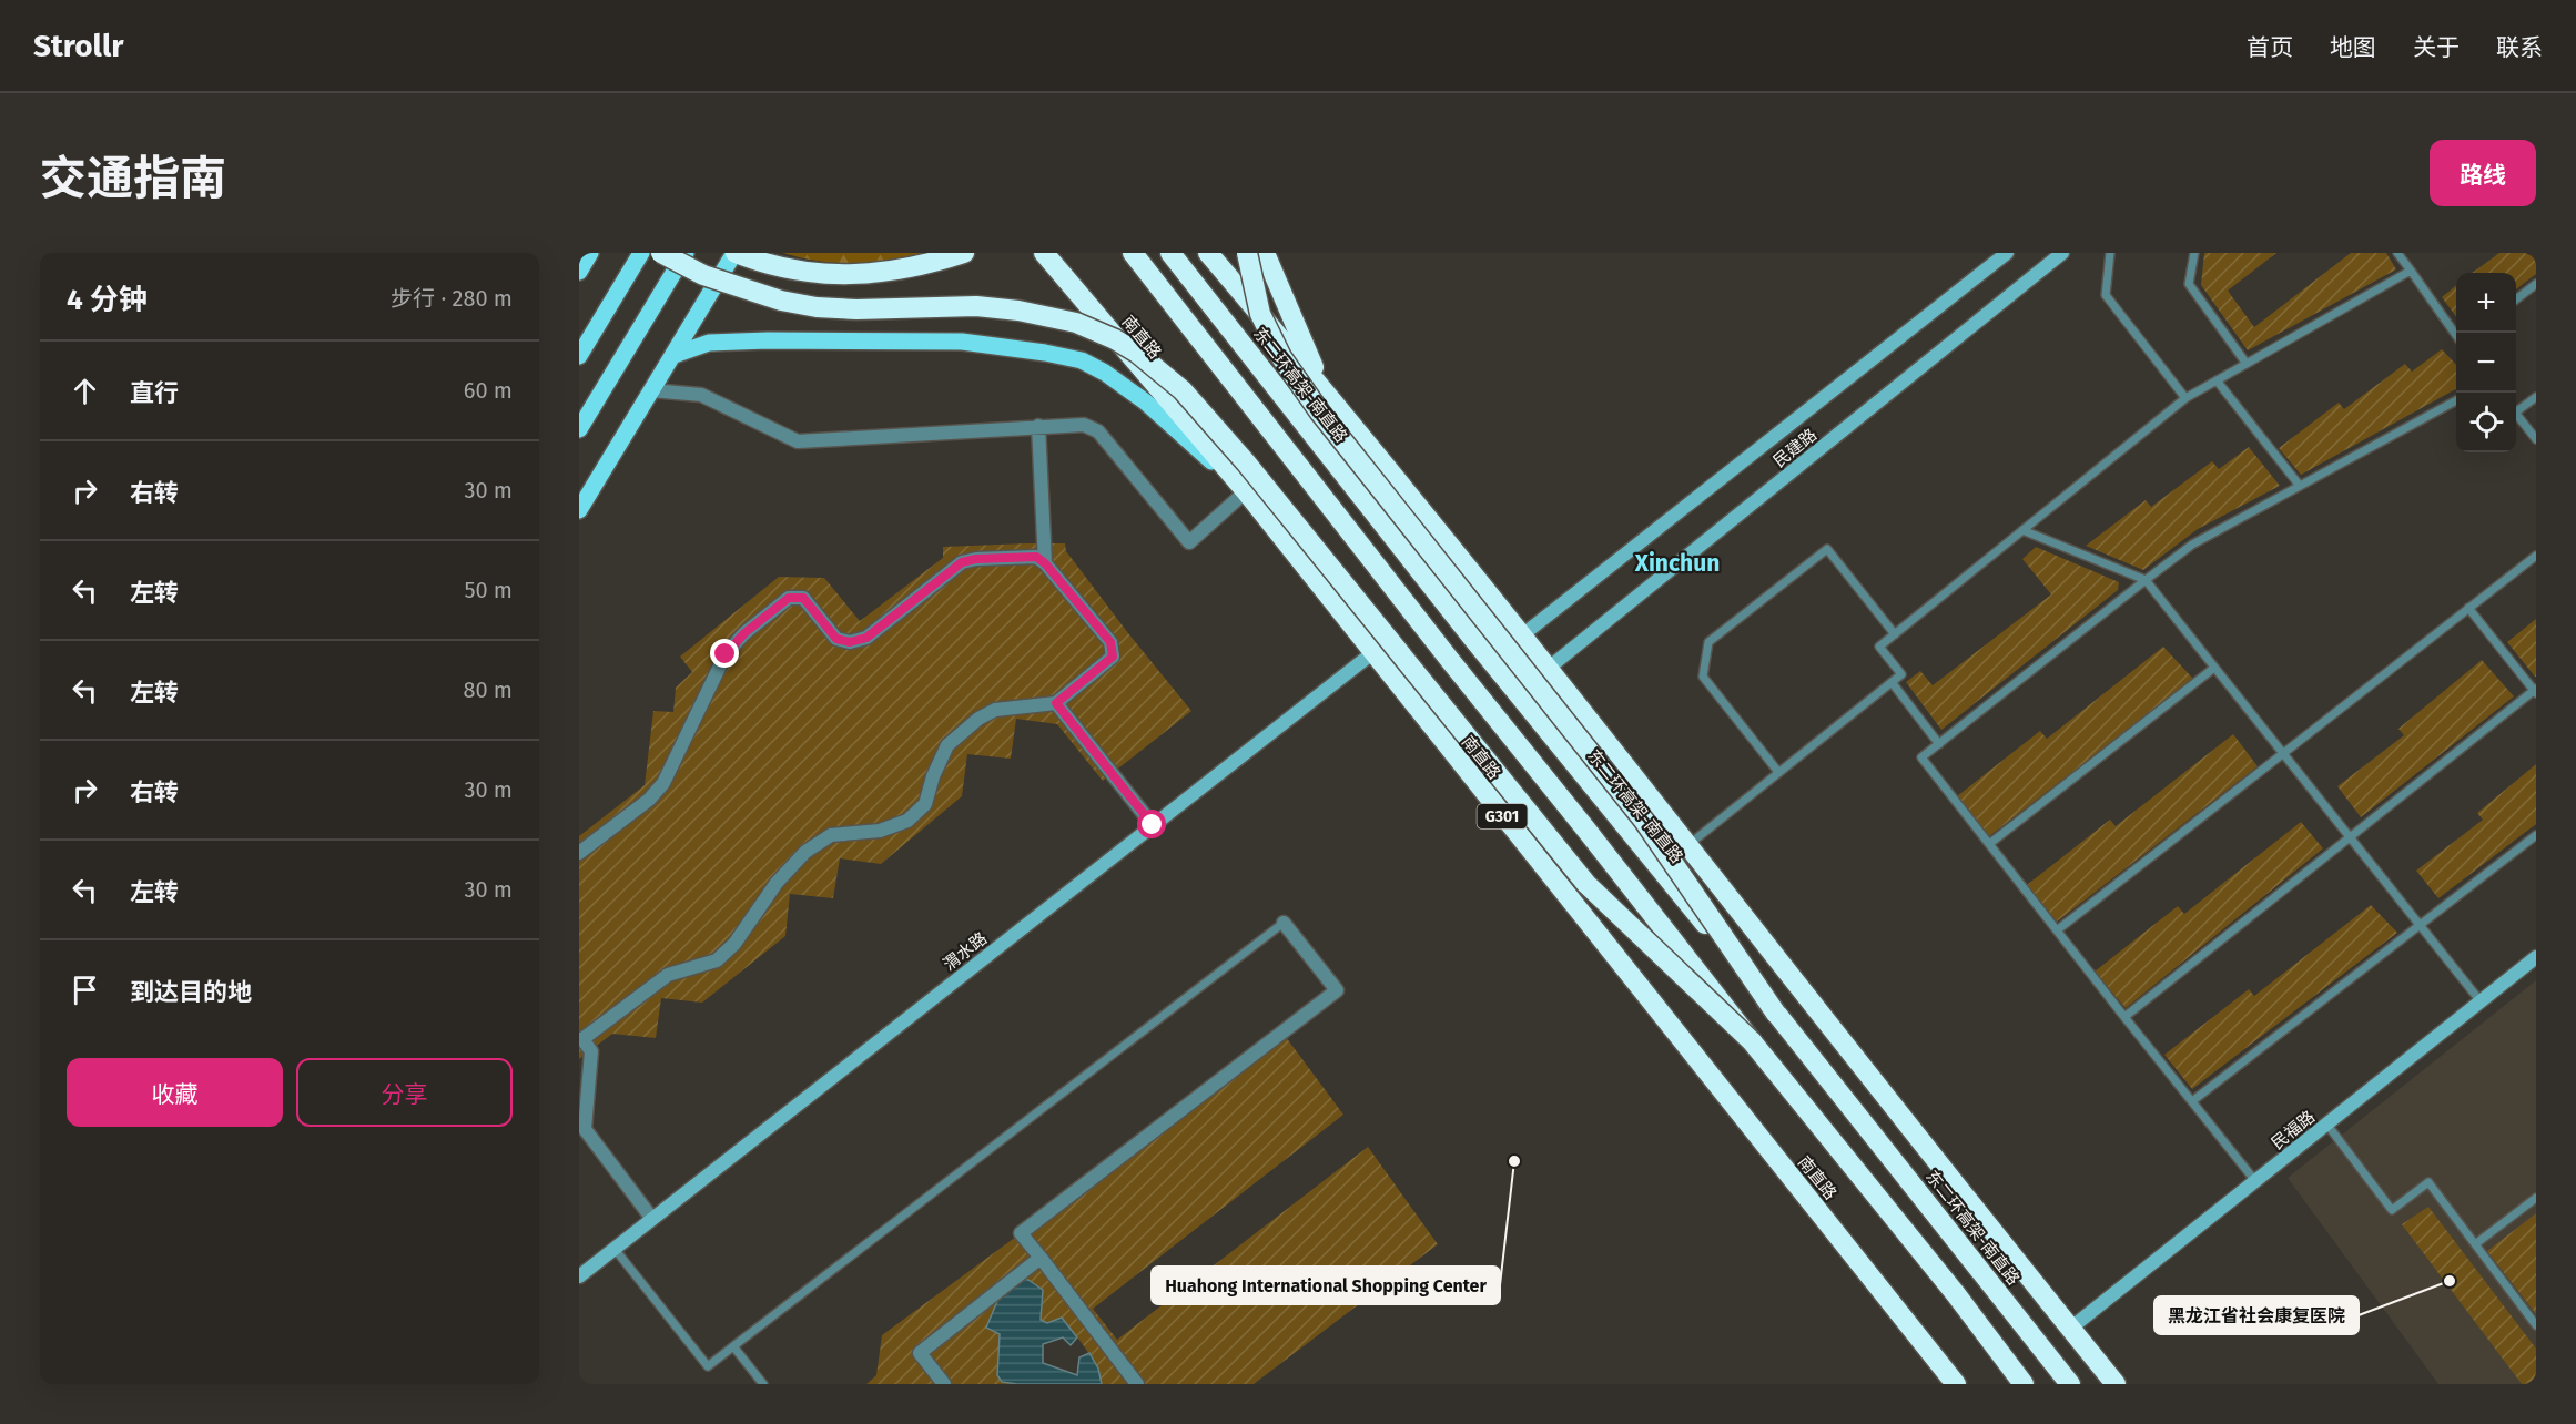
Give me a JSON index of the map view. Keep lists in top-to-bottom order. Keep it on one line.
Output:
{"streets":{"highway":["南直路","东二环高架-南直路","G301"],"street":["民建路","渭水路","民福路"]},"crossings":[["南直路","渭水路"]],"districts":["Xinchun"],"places":["Huahong International Shopping Center","黑龙江省社会康复医院"],"page":{"header":"Strollr","nav":["首页","地图","关于","联系"],"title":"交通指南","buttons":["路线",["收藏","分享"]],"heading":["4 分钟","步行 · 280 m"],"map_buttons":["+","−"],"list":[["直行","60 m"],["右转","30 m"],["左转","50 m"],["左转","80 m"],["右转","30 m"],["左转","30 m"],"到达目的地"]}}
